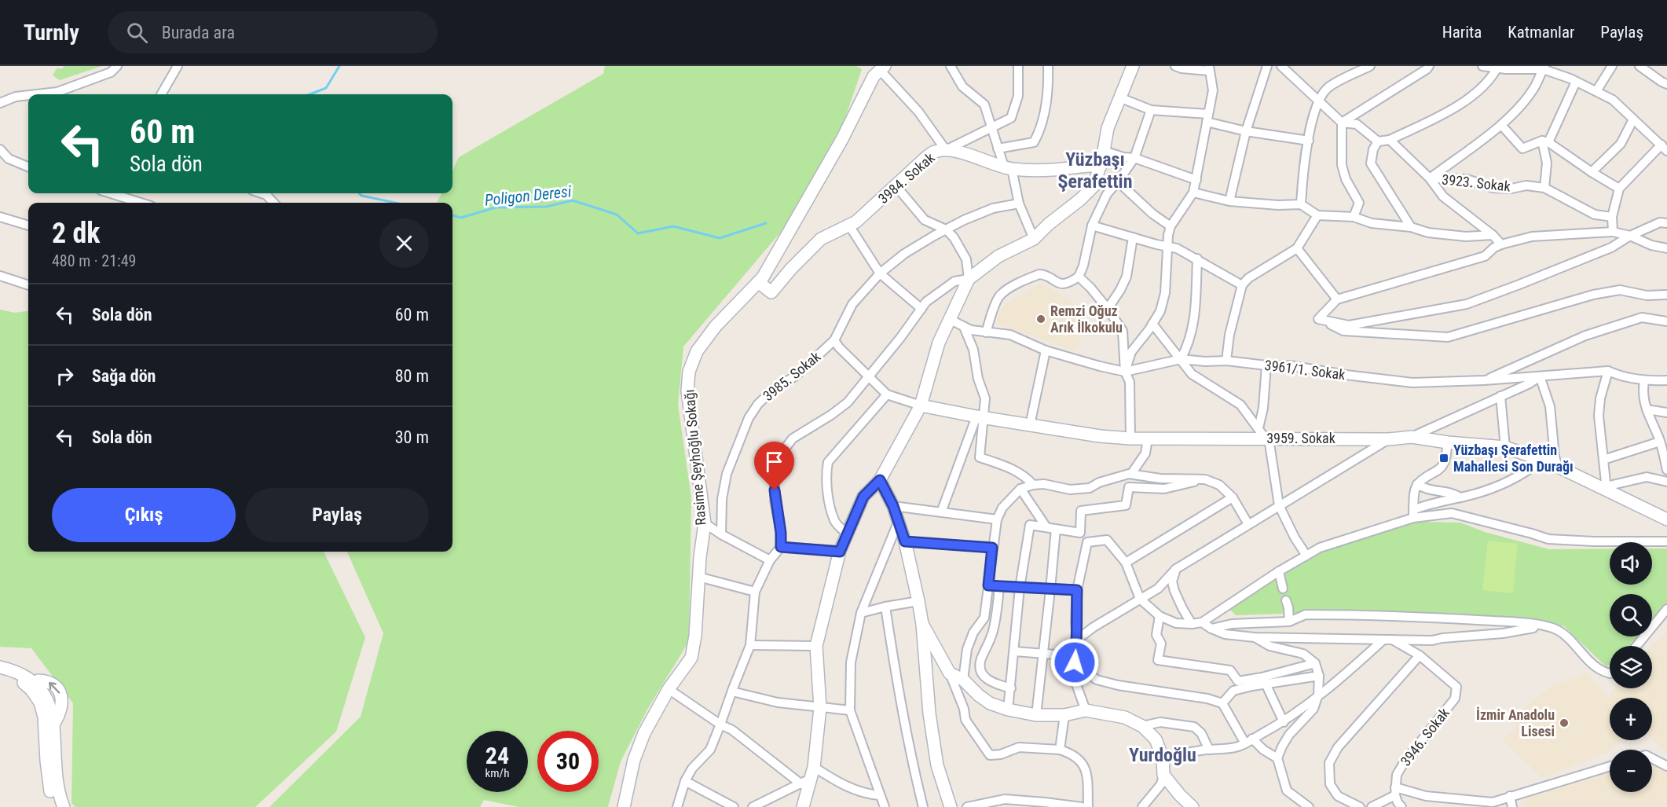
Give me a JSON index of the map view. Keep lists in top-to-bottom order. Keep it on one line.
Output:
{"streets":{"street":["3984. Sokak","3923. Sokak","3961/1. Sokak","3985. Sokak","3959. Sokak","Rasime Şeyhoğlu Sokağı","3946. Sokak"]},"crossings":[["3984. Sokak","Rasime Şeyhoğlu Sokağı"]],"districts":["Yüzbaşı Şerafettin","Yurdoğlu"],"water":["Poligon Deresi"],"places":{"other":["Remzi Oğuz Arık İlkokulu","İzmir Anadolu Lisesi"],"transit":["Yüzbaşı Şerafettin Mahallesi Son Durağı"]},"page":{"header":"Turnly","search":"Burada ara","nav":["Harita","Katmanlar","Paylaş"],"turn":["60 m","Sola dön"],"heading":["2 dk","480 m · 21:49"],"list":[{"name":"Sola dön","value":"60 m"},{"name":"Sağa dön","value":"80 m"},{"name":"Sola dön","value":"30 m"}],"buttons":["Çıkış","Paylaş"],"map_buttons":["+","−"],"speed":"24 km/h","limit":"30"}}
